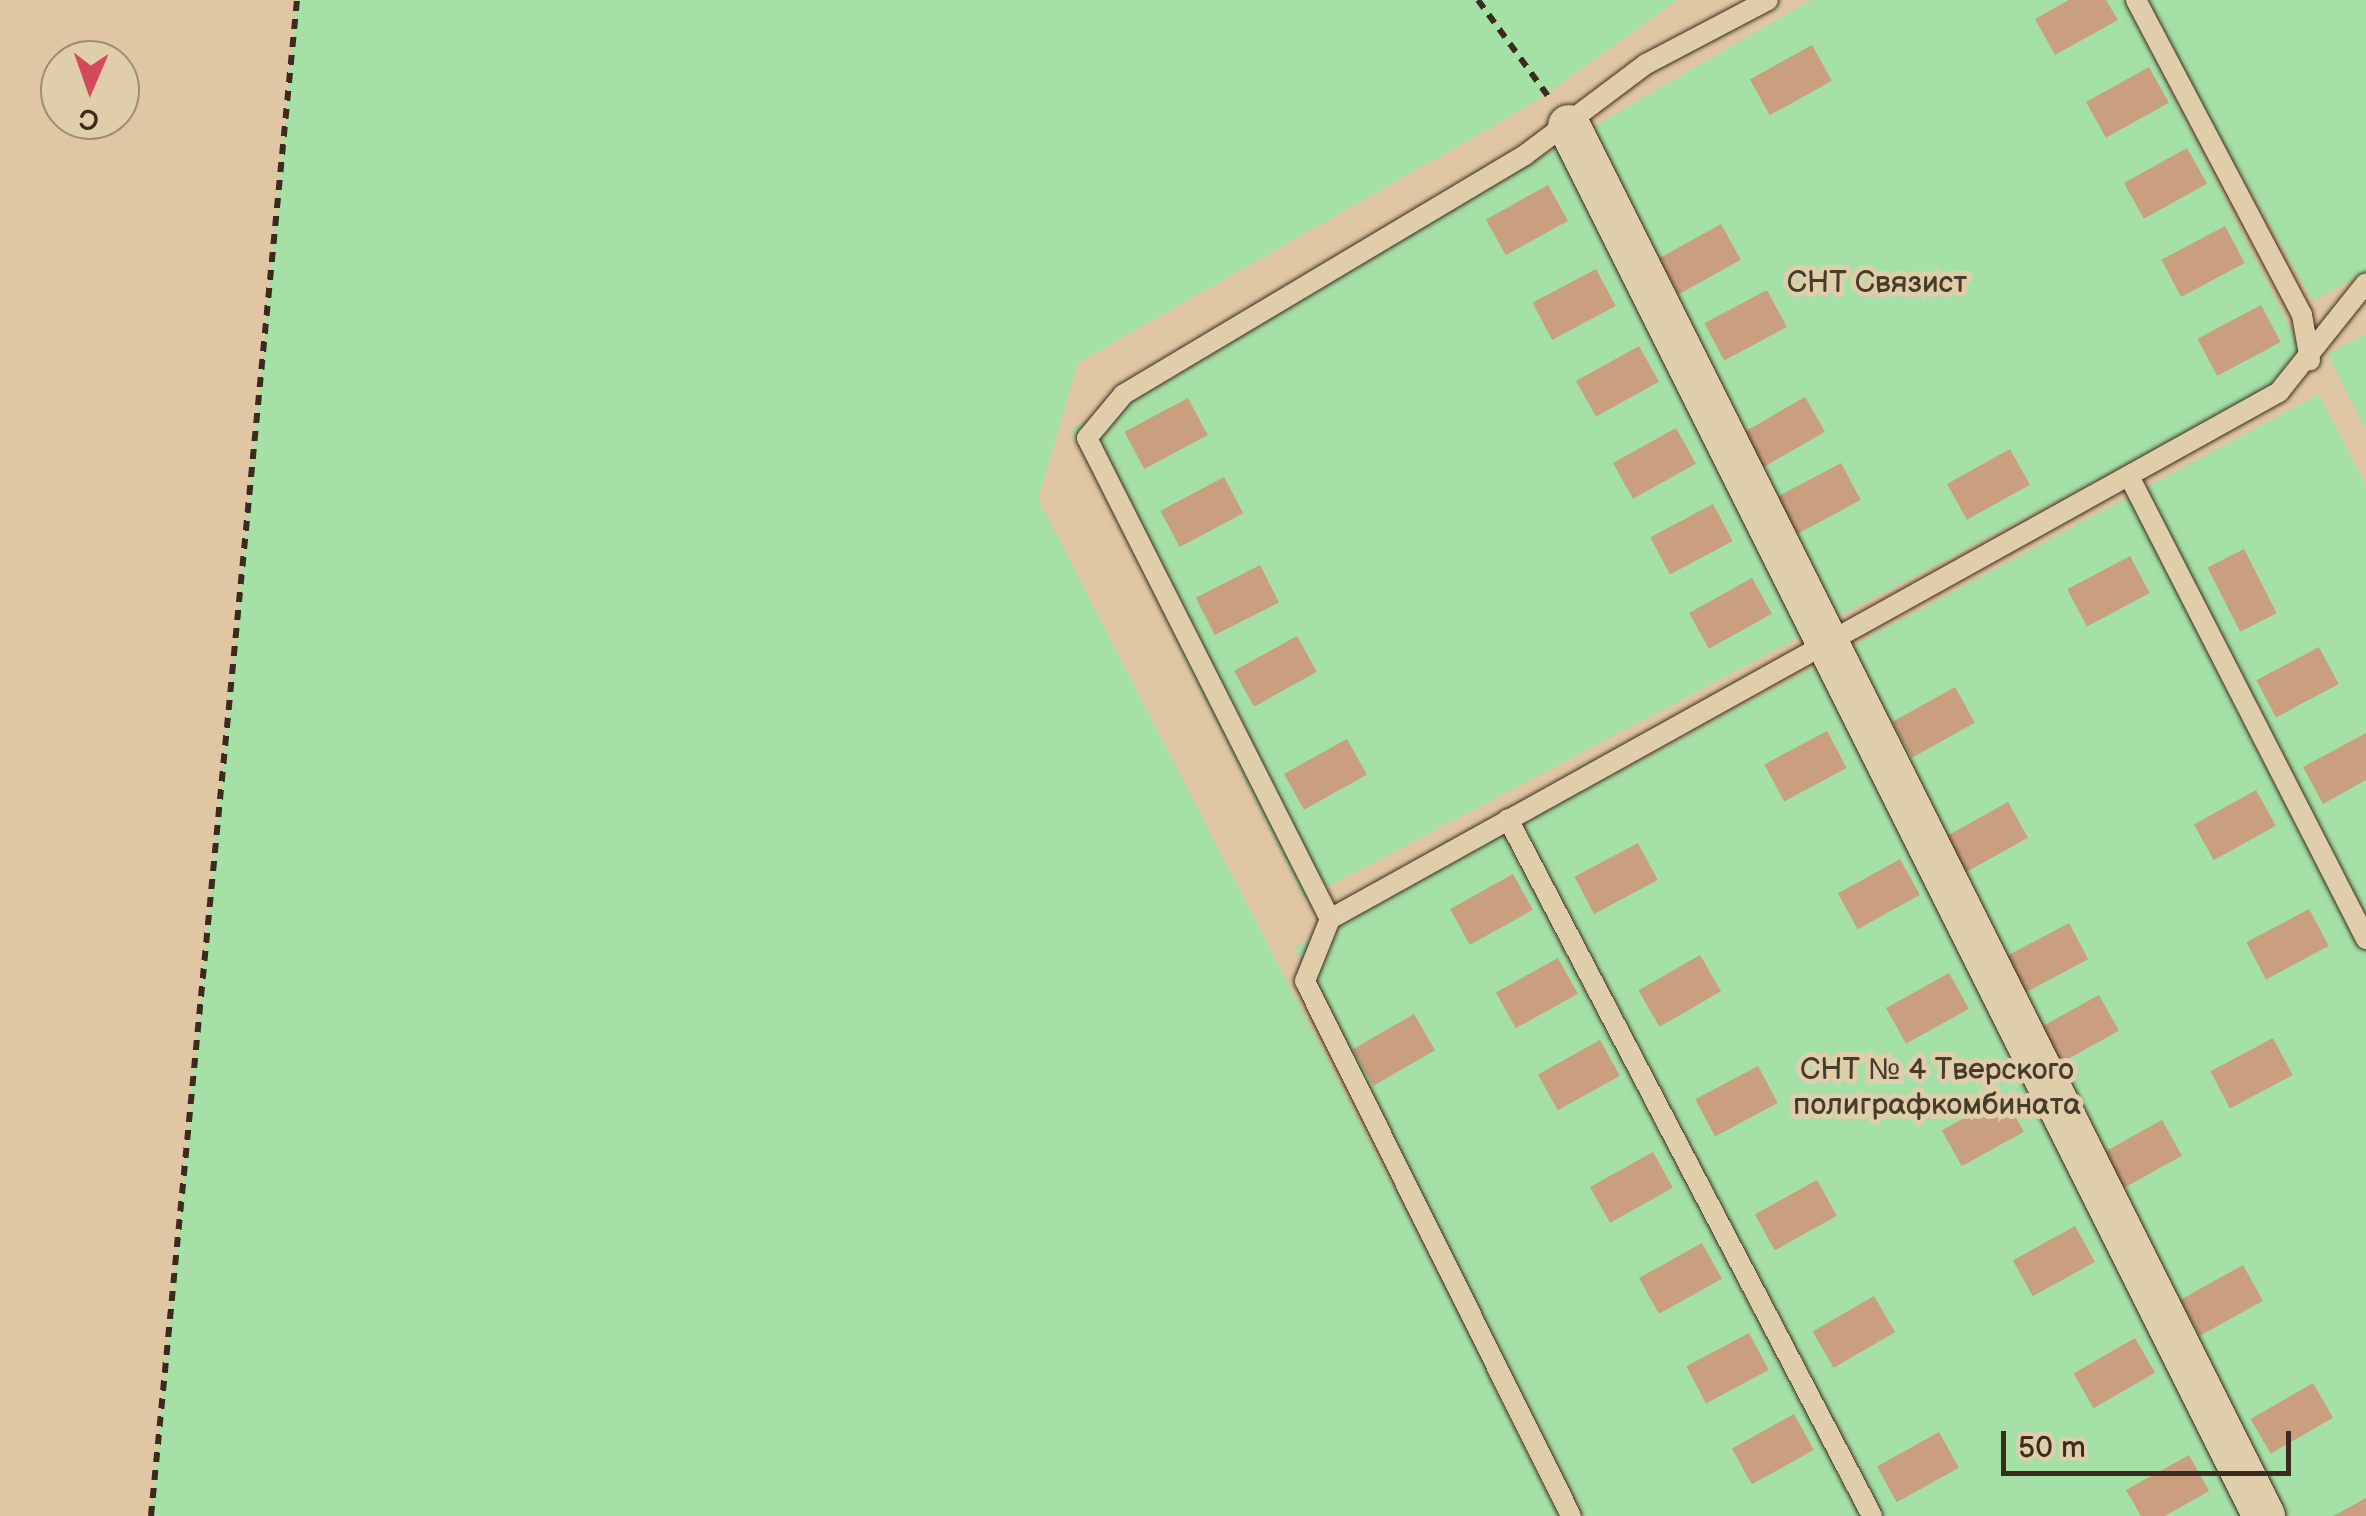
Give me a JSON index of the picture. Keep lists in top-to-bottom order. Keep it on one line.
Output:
{"parks":["СНТ Связист","СНТ № 4 Тверского полиграфкомбината"],"scale_bar":"50 m","north":"bottom"}
